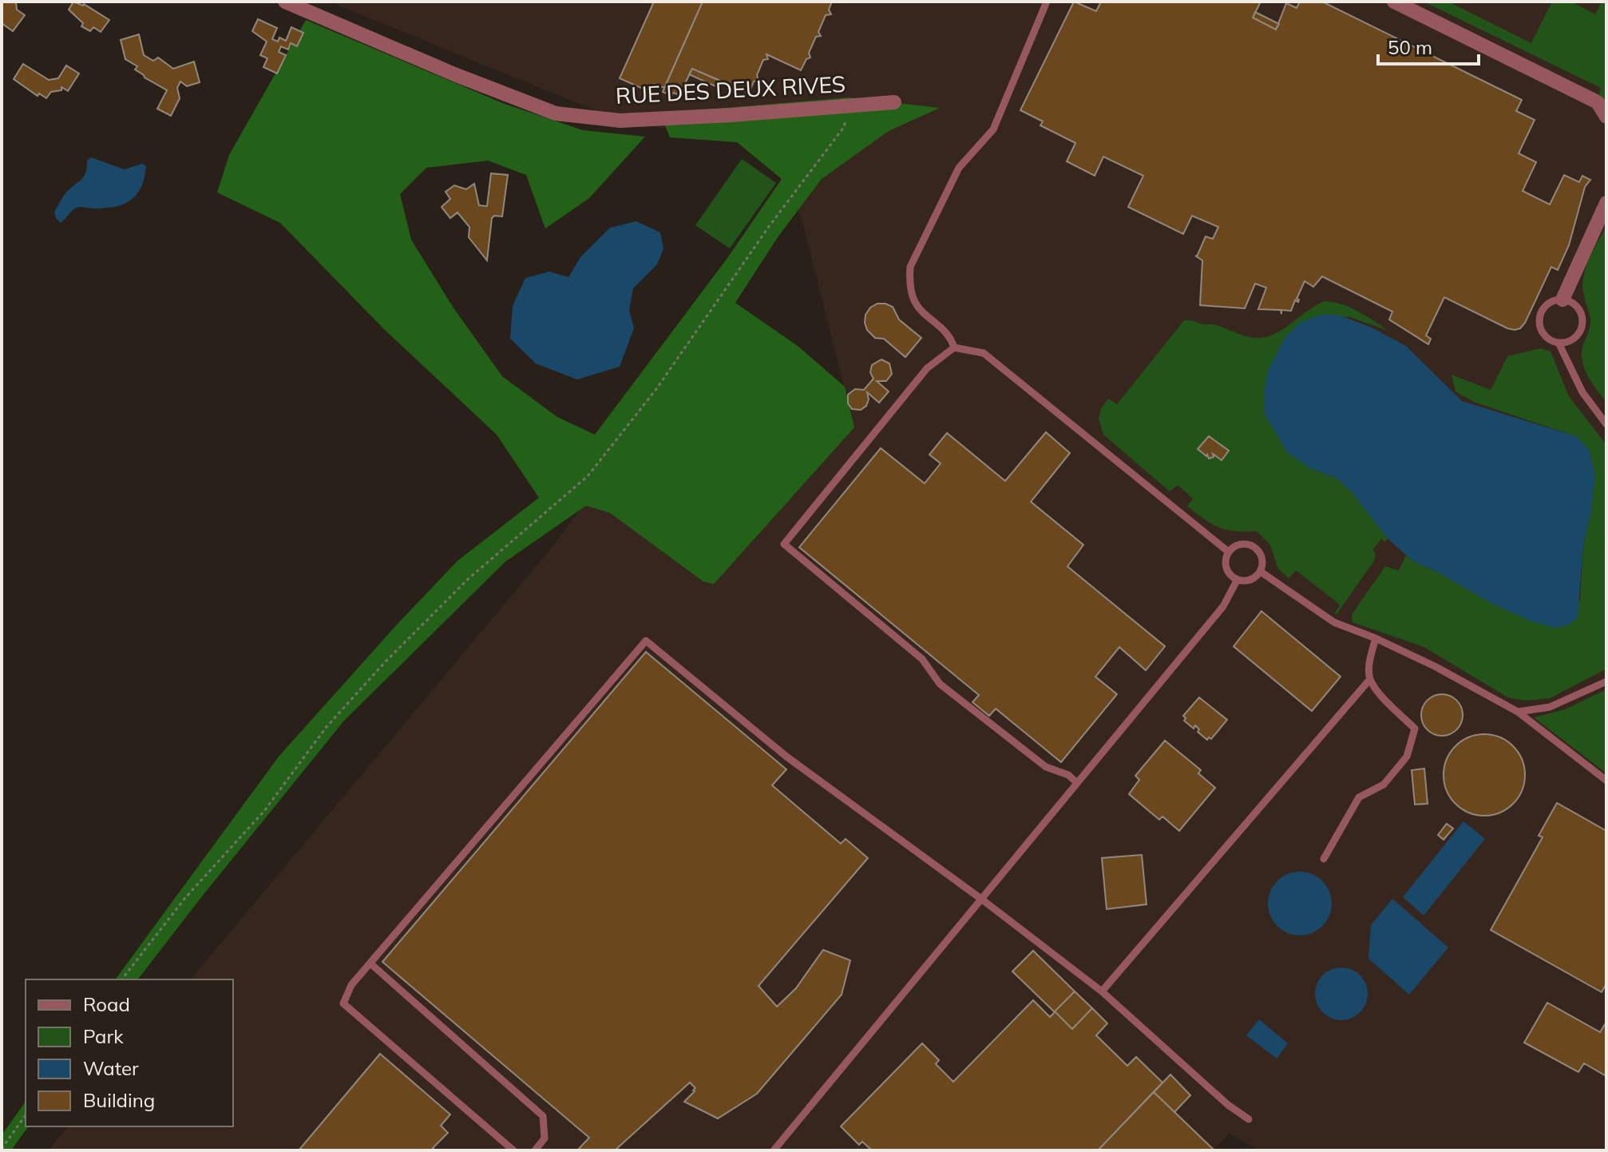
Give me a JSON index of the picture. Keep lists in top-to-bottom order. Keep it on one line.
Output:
{"streets":{"street":["RUE DES DEUX RIVES"]},"legend":["Road","Park","Water","Building"],"scale_bar":"50 m"}
